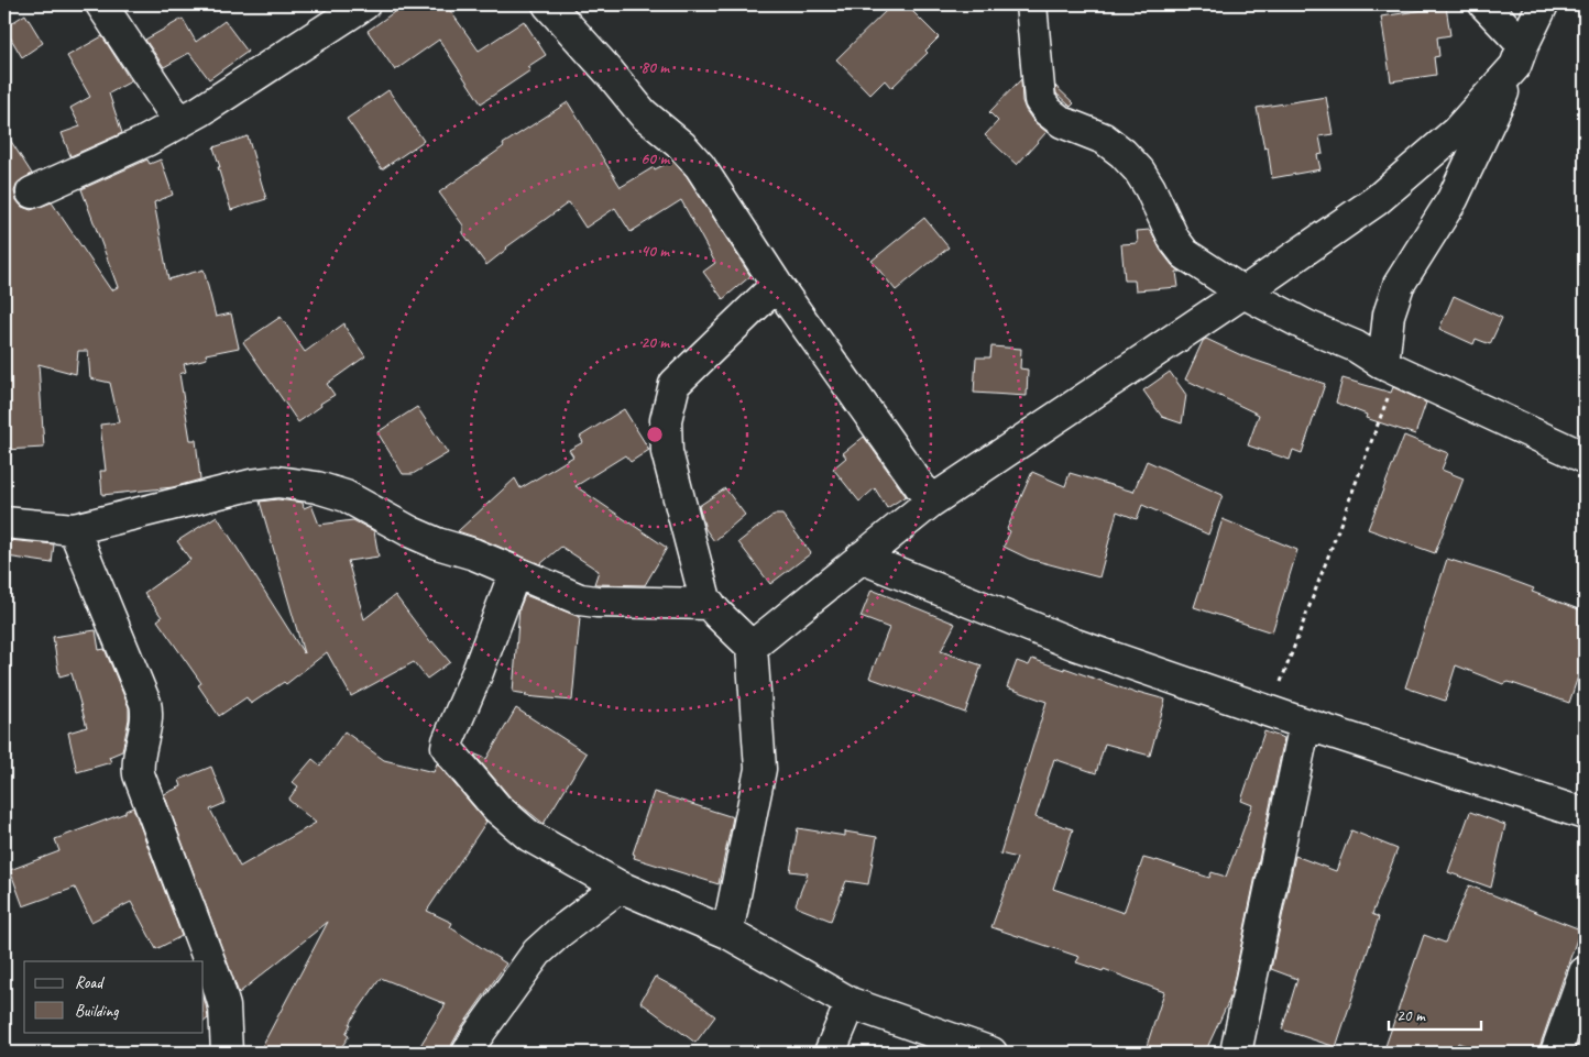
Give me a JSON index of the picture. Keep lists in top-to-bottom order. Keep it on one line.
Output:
{"legend":["Road","Building"],"scale_bar":"20 m","rings":["80 m","60 m","40 m","20 m"]}
